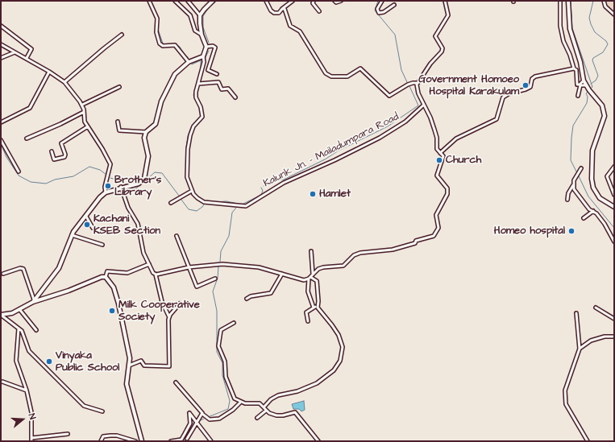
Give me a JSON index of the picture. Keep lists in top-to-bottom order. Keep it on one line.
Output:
{"streets":{"street":["Kalunk Jn. - Mailadumpara Road"]},"places":["Government Homoeo Hospital Karakulam","Church","Brother's Library","Hamlet","Kachani KSEB Section","Homeo hospital","Milk Cooperative Society","Vinyaka Public School"],"north":"right"}
